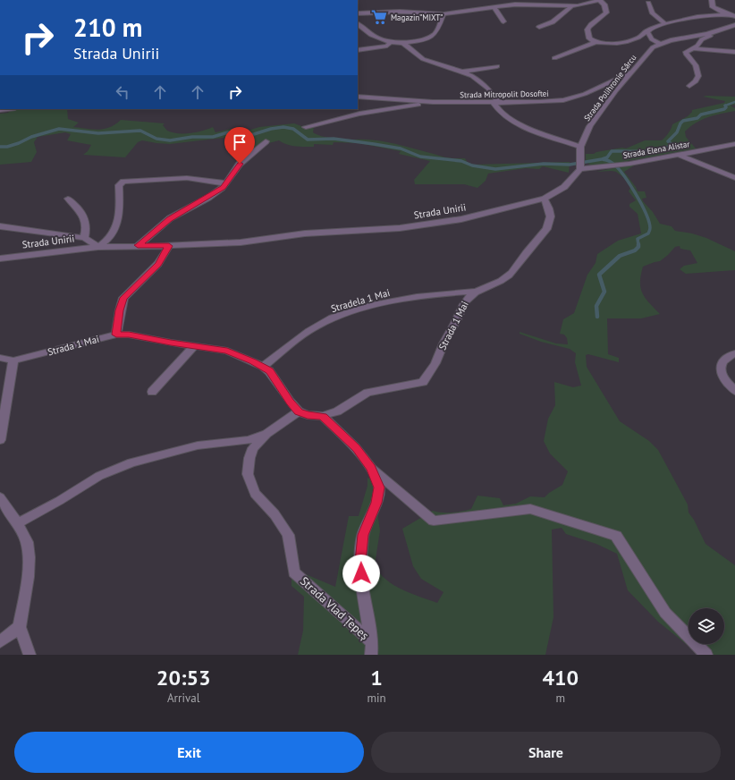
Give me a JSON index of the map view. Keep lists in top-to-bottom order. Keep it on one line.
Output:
{"streets":{"street":["Strada Polihronie Sârcu","Strada Mitropolit Dosoftei","Strada Elena Alistar","Strada Unirii","Stradela 1 Mai","Strada 1 Mai","Strada Vlad Țepeș"]},"crossings":[["Strada Polihronie Sârcu","Strada Mitropolit Dosoftei"],["Strada Elena Alistar","Strada Unirii"],["Strada Unirii","Strada 1 Mai"],["Stradela 1 Mai","Strada 1 Mai"]],"places":{"supermarket":["Magazin”MIXT”"]},"page":{"turn":["210 m","Strada Unirii"],"eta":["20:53","Arrival","1","min","410","m"],"buttons":["Exit","Share"]}}
